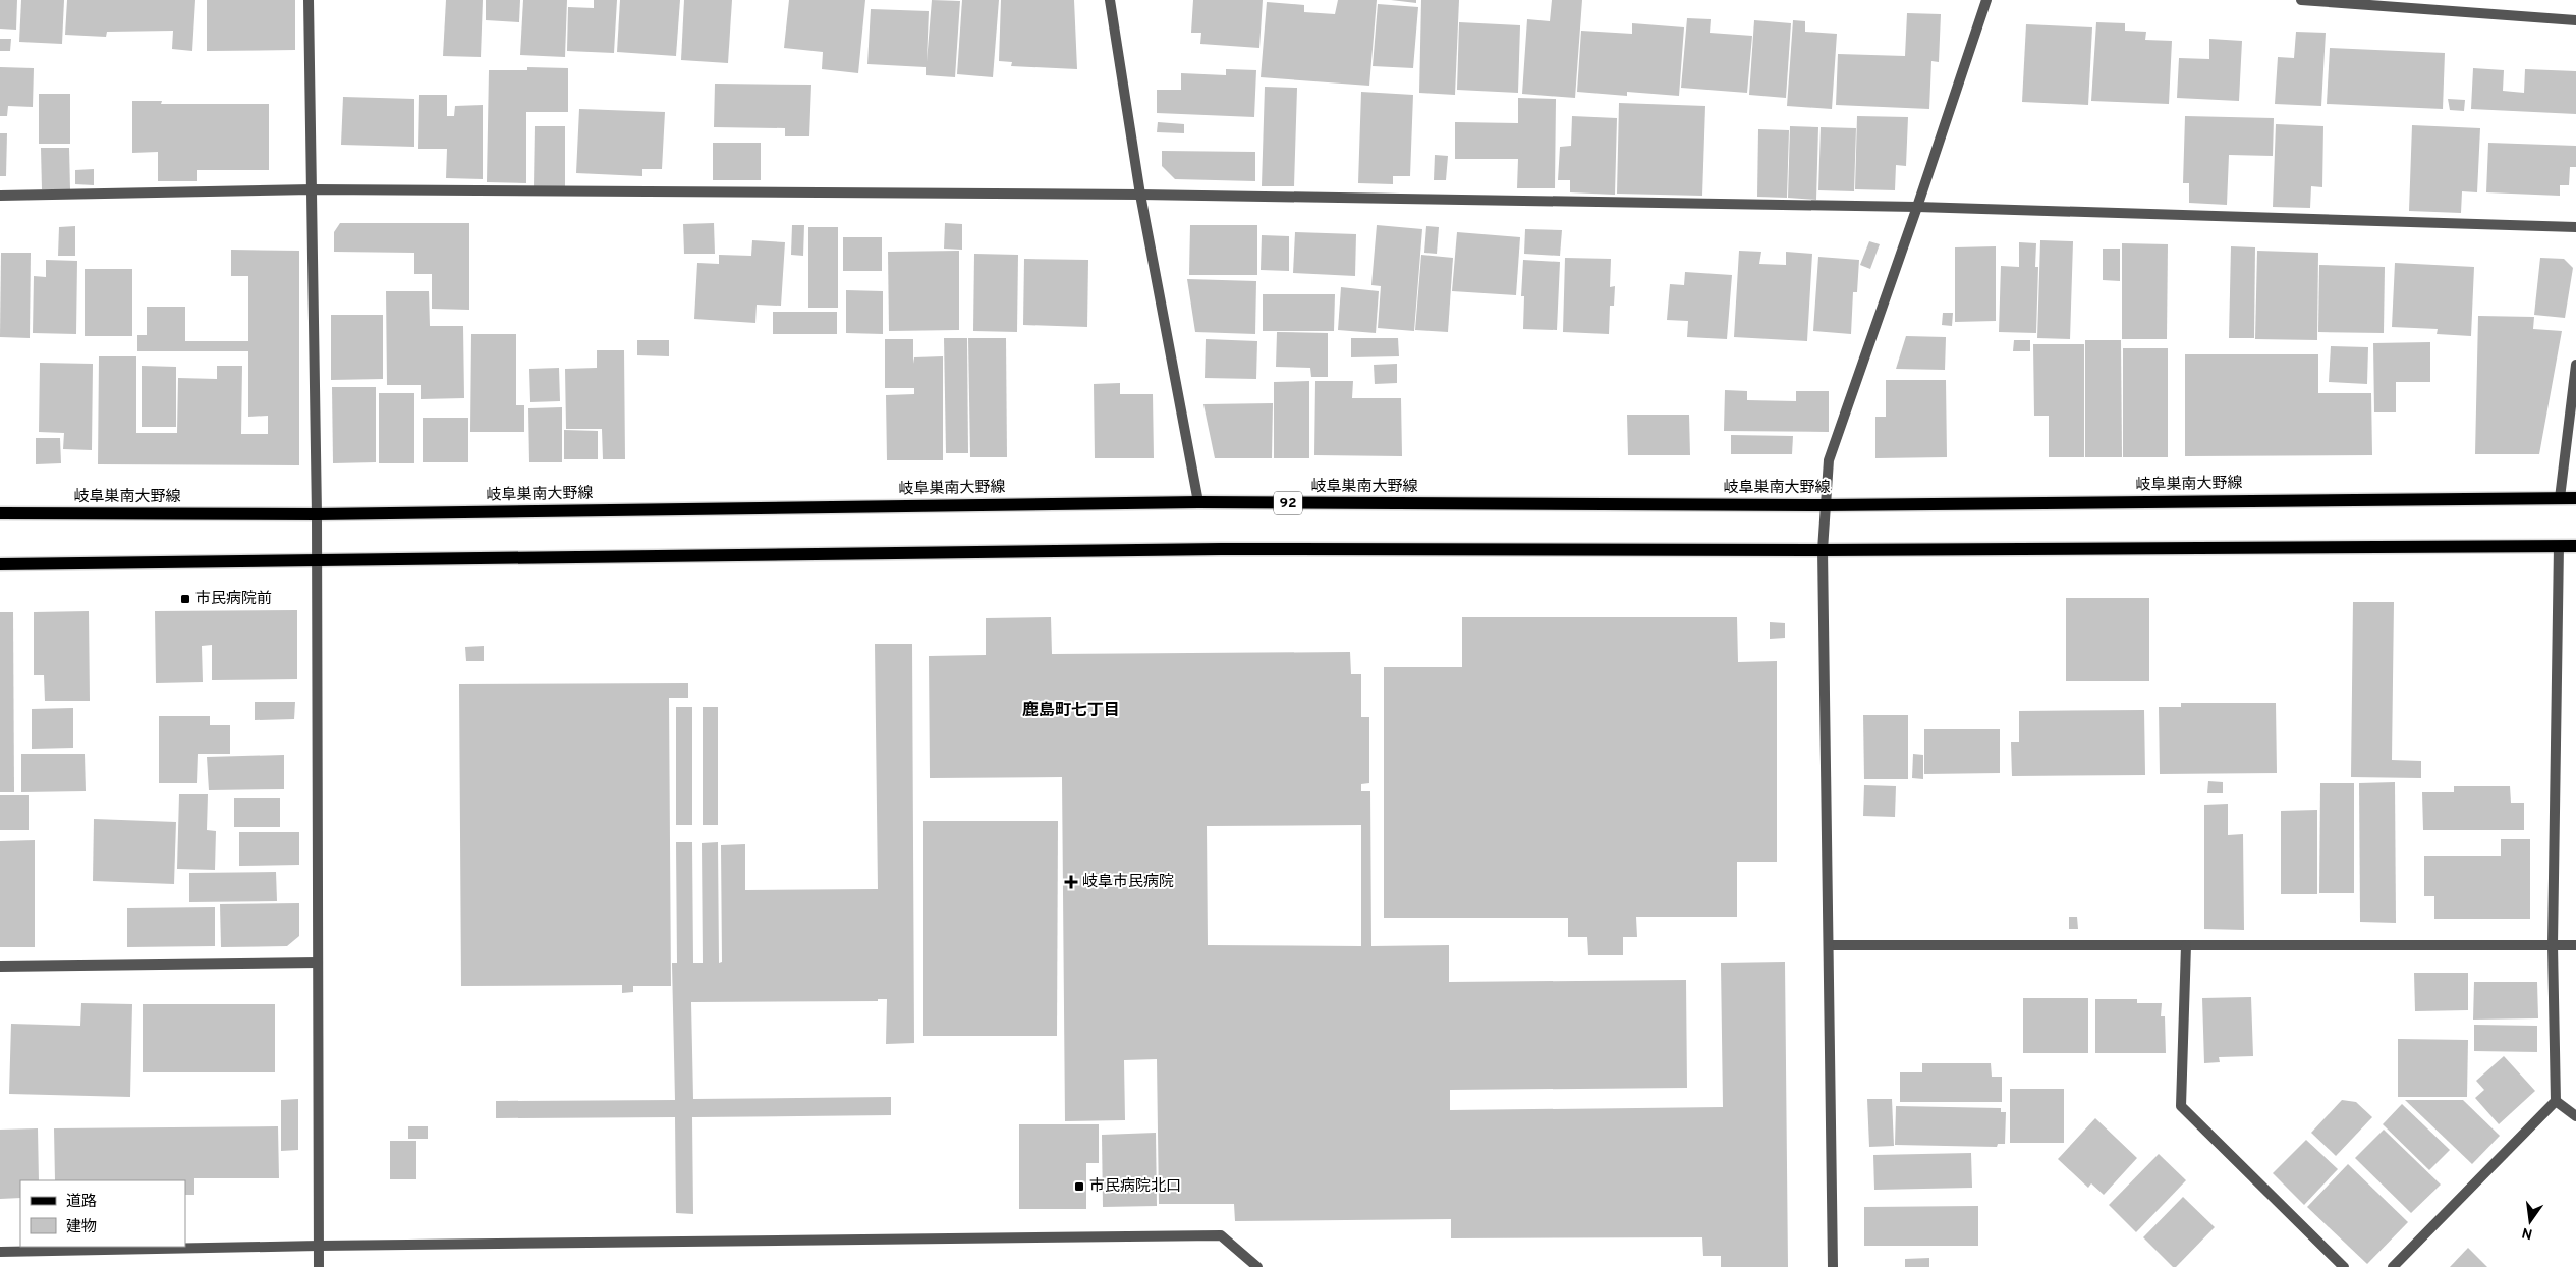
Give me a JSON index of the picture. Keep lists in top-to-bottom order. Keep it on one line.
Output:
{"streets":{"main road":["岐阜巣南大野線","92"]},"districts":["鹿島町七丁目"],"places":{"transit":["市民病院前","市民病院北口"],"health":["岐阜市民病院"]},"legend":["道路","建物"],"north":"bottom"}
